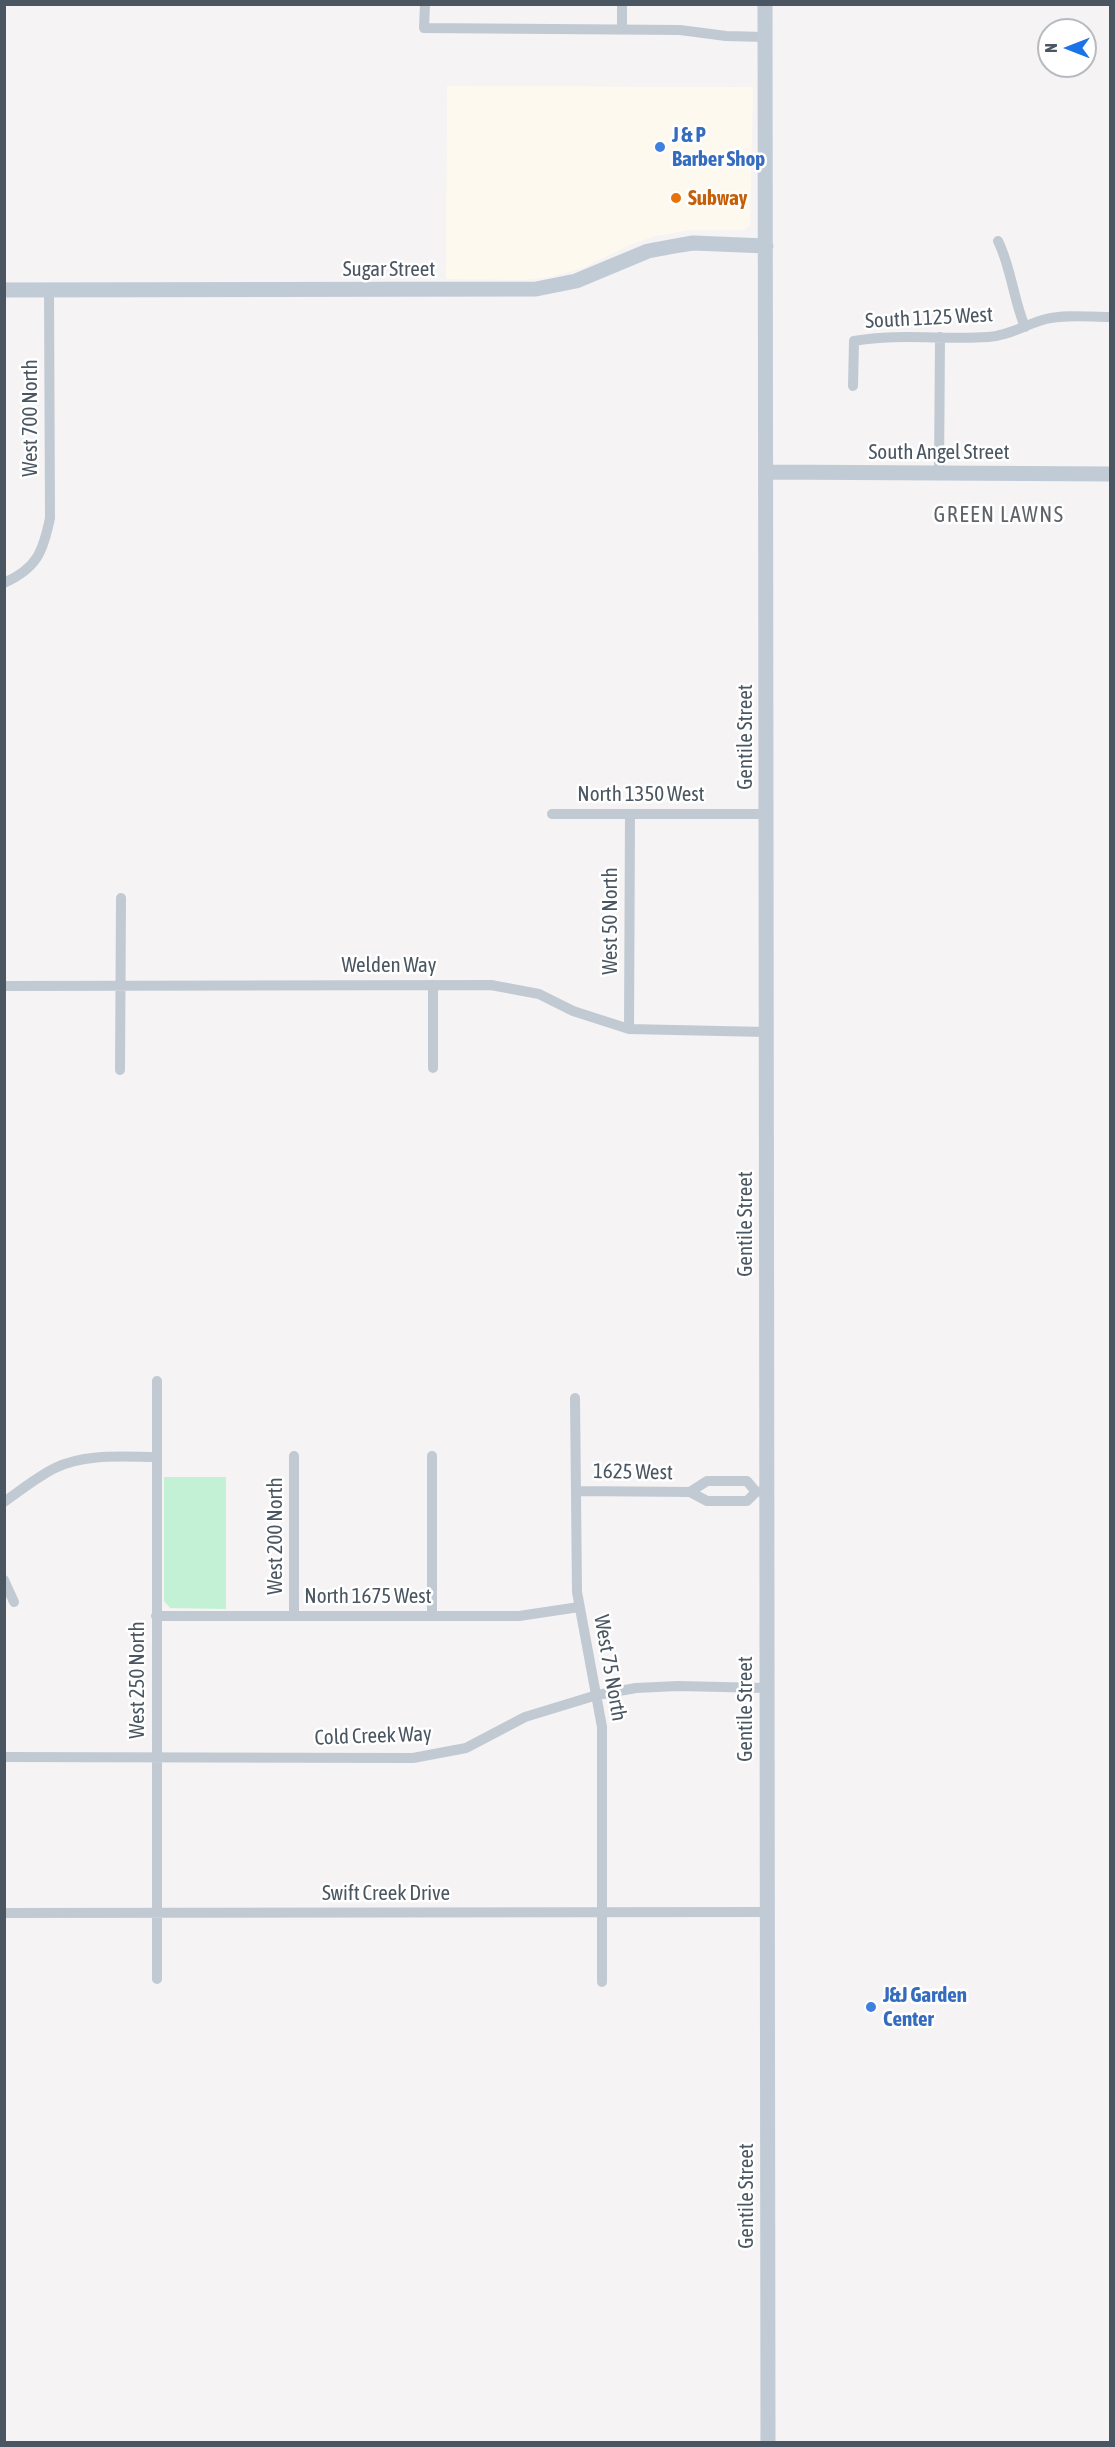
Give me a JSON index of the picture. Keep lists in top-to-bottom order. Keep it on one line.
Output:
{"streets":{"main road":["Sugar Street","South Angel Street","Gentile Street"],"street":["South 1125 West","West 700 North","North 1350 West","West 50 North","Welden Way","1625 West","West 200 North","North 1675 West","West 75 North","West 250 North","Cold Creek Way","Swift Creek Drive"]},"crossings":[["Sugar Street","West 700 North"],["Sugar Street","Gentile Street"],["South Angel Street","Gentile Street"],["Gentile Street","North 1350 West"],["Gentile Street","Welden Way"],["Gentile Street","1625 West"],["Gentile Street","Cold Creek Way"],["Gentile Street","Swift Creek Drive"],["North 1350 West","West 50 North"],["West 50 North","Welden Way"],["1625 West","West 75 North"],["West 200 North","North 1675 West"],["North 1675 West","West 75 North"],["North 1675 West","West 250 North"],["West 75 North","Cold Creek Way"],["West 75 North","Swift Creek Drive"],["West 250 North","Cold Creek Way"],["West 250 North","Swift Creek Drive"]],"districts":["GREEN LAWNS"],"places":["J & P Barber Shop","Subway","J&J Garden Center"],"north":"left"}
